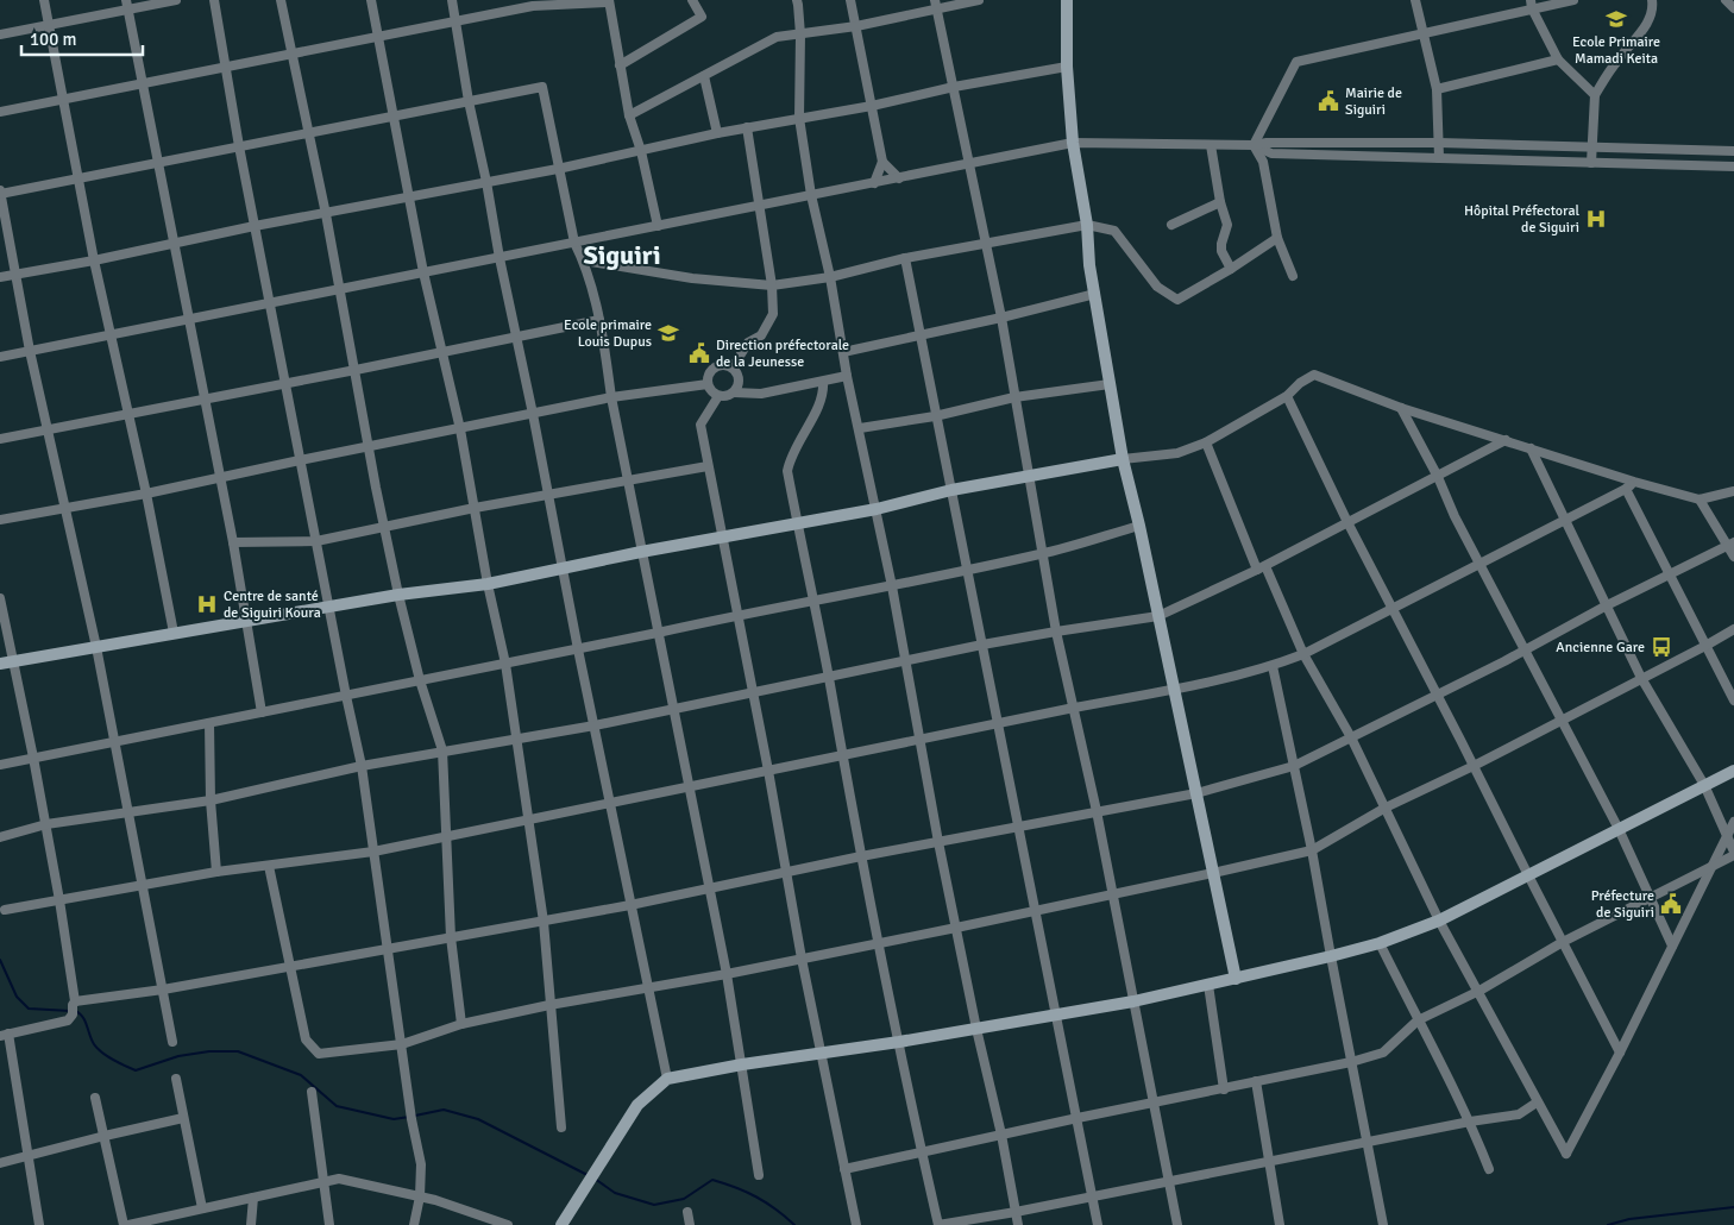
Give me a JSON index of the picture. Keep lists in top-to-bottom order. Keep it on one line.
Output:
{"districts":["Siguiri"],"places":{"school or university":["Ecole Primaire Mamadi Keita","Ecole primaire Louis Dupus"],"public building":["Mairie de Siguiri","Direction préfectorale de la Jeunesse","Préfecture de Siguiri"],"hospital":["Hôpital Préfectoral de Siguiri","Centre de santé de Siguiri Koura"],"bus stop":["Ancienne Gare"]},"scale_bar":"100 m"}
